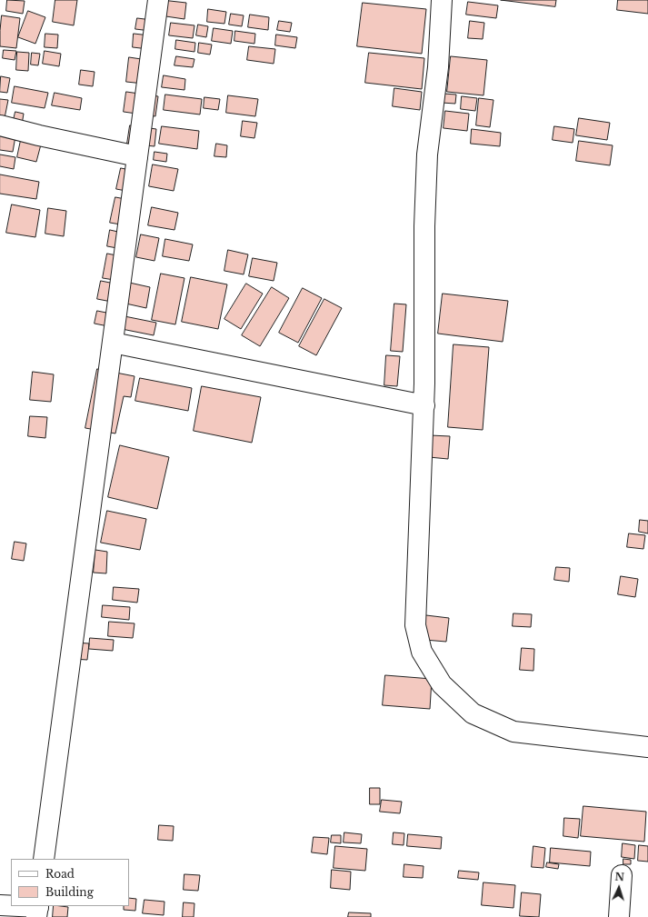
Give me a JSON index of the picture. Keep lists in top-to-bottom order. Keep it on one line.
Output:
{"legend":["Road","Building"],"north":"top"}
